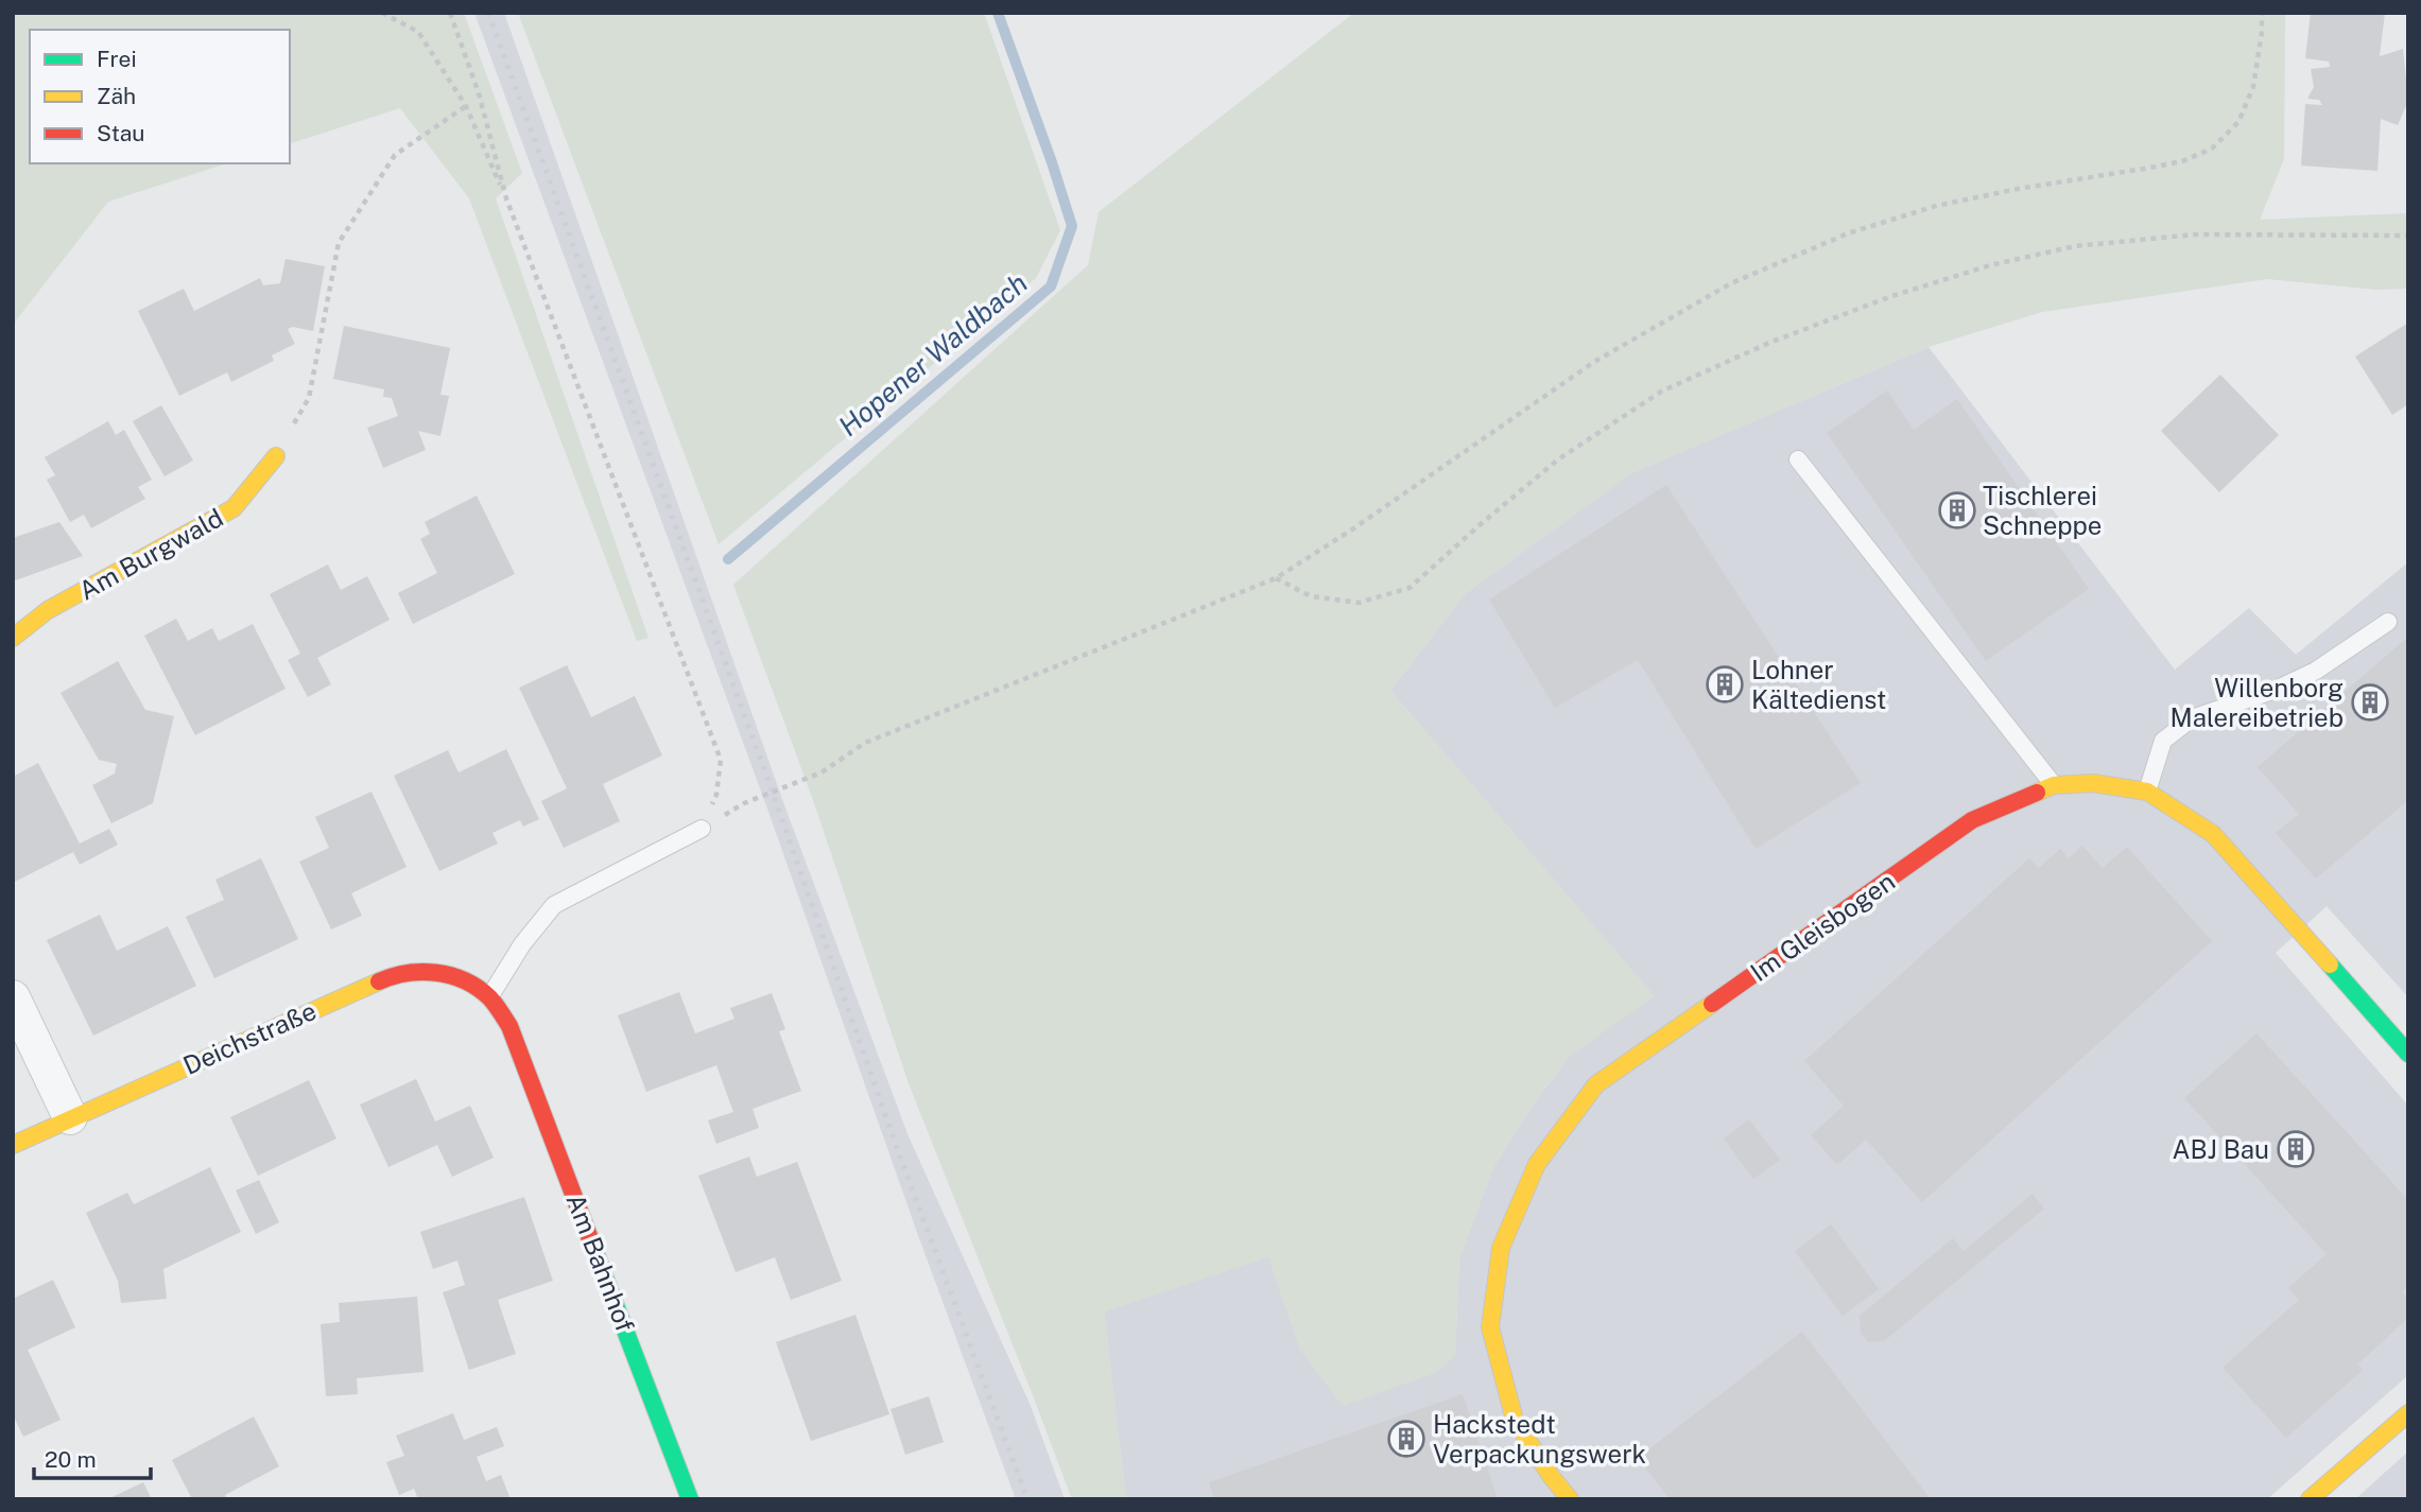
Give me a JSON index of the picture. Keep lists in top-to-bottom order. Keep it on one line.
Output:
{"streets":{"street":["Am Burgwald","Im Gleisbogen","Deichstraße","Am Bahnhof"]},"crossings":[["Deichstraße","Am Bahnhof"]],"water":["Hopener Waldbach"],"places":{"building":["Tischlerei Schneppe","Lohner Kältedienst","Willenborg Malereibetrieb","ABJ Bau","Hackstedt Verpackungswerk"]},"legend":["Frei","Zäh","Stau"],"scale_bar":"20 m"}
